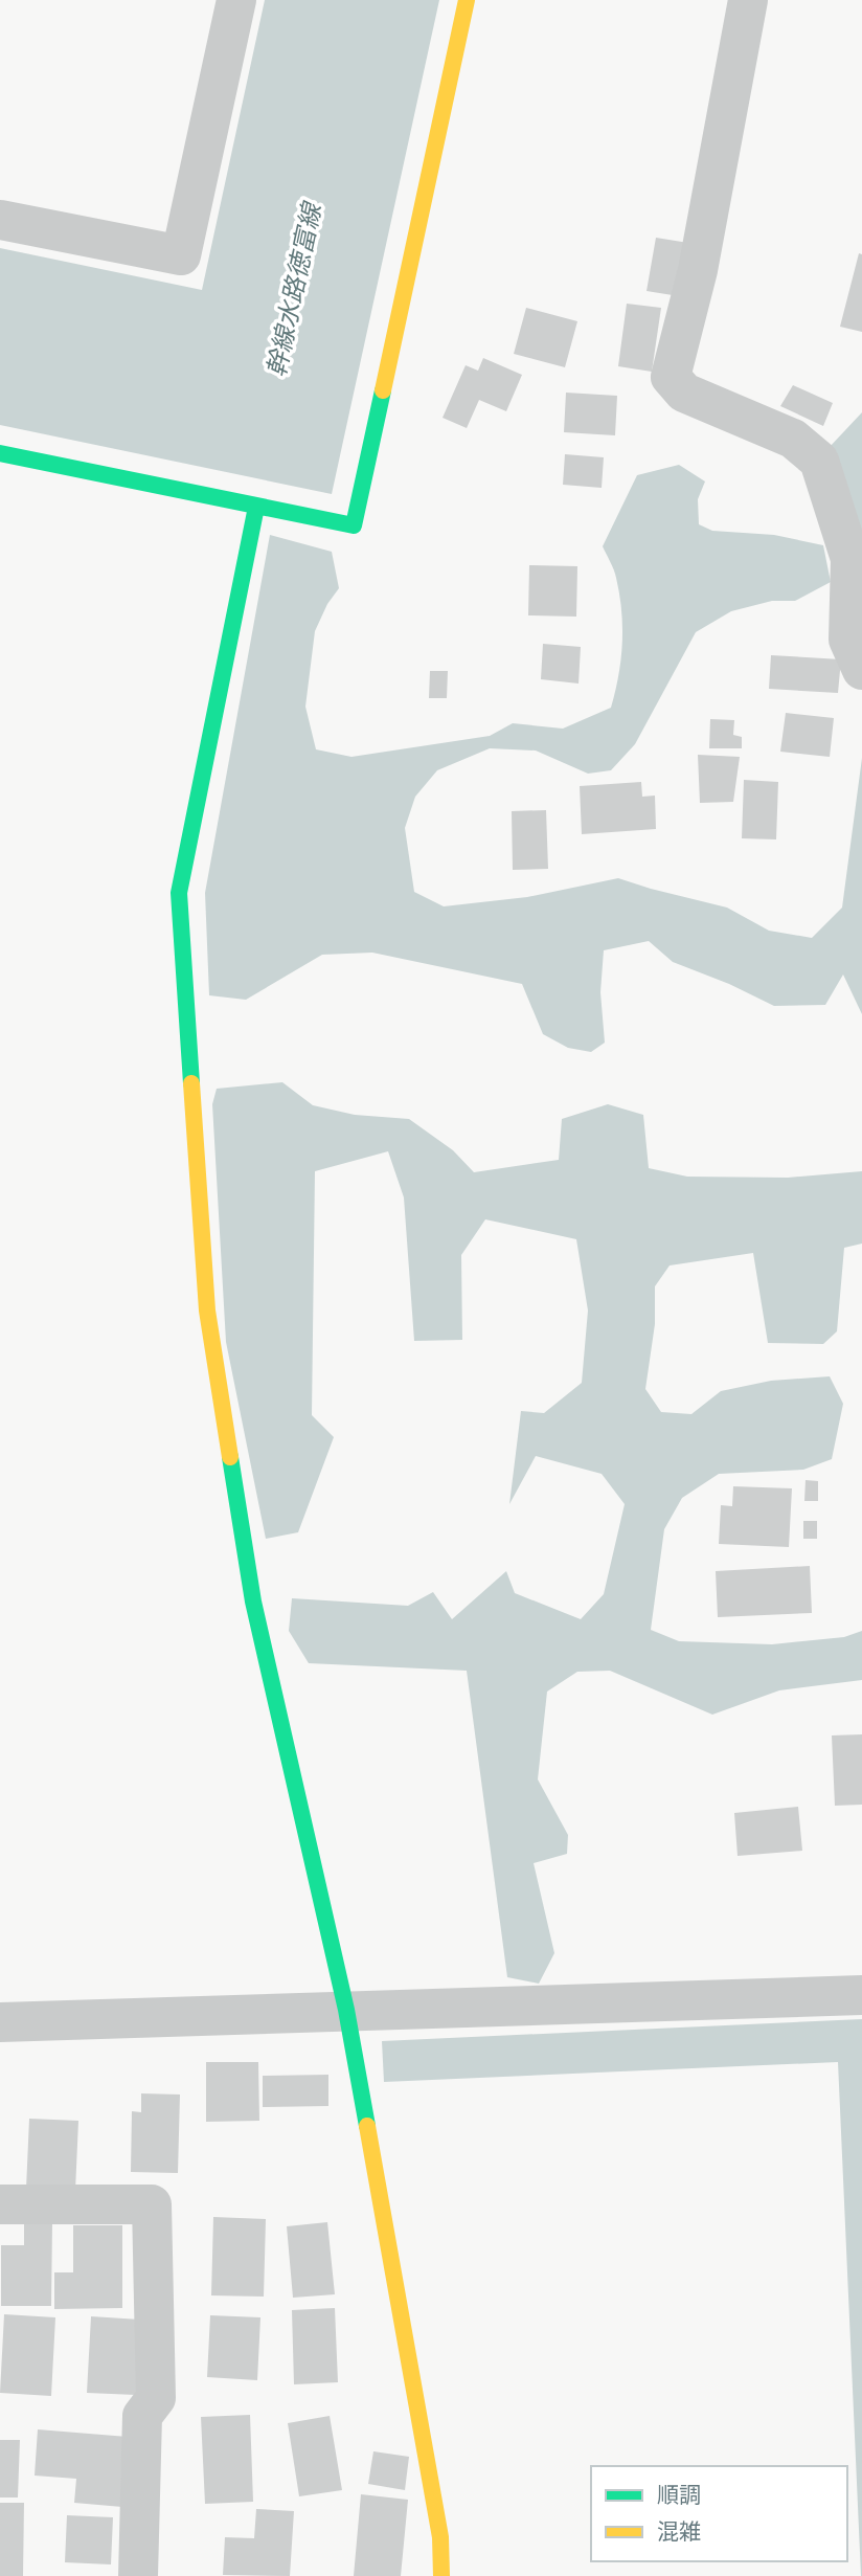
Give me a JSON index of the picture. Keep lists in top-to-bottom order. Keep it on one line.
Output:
{"water":["幹線水路徳富線"],"legend":["順調","混雑"]}
